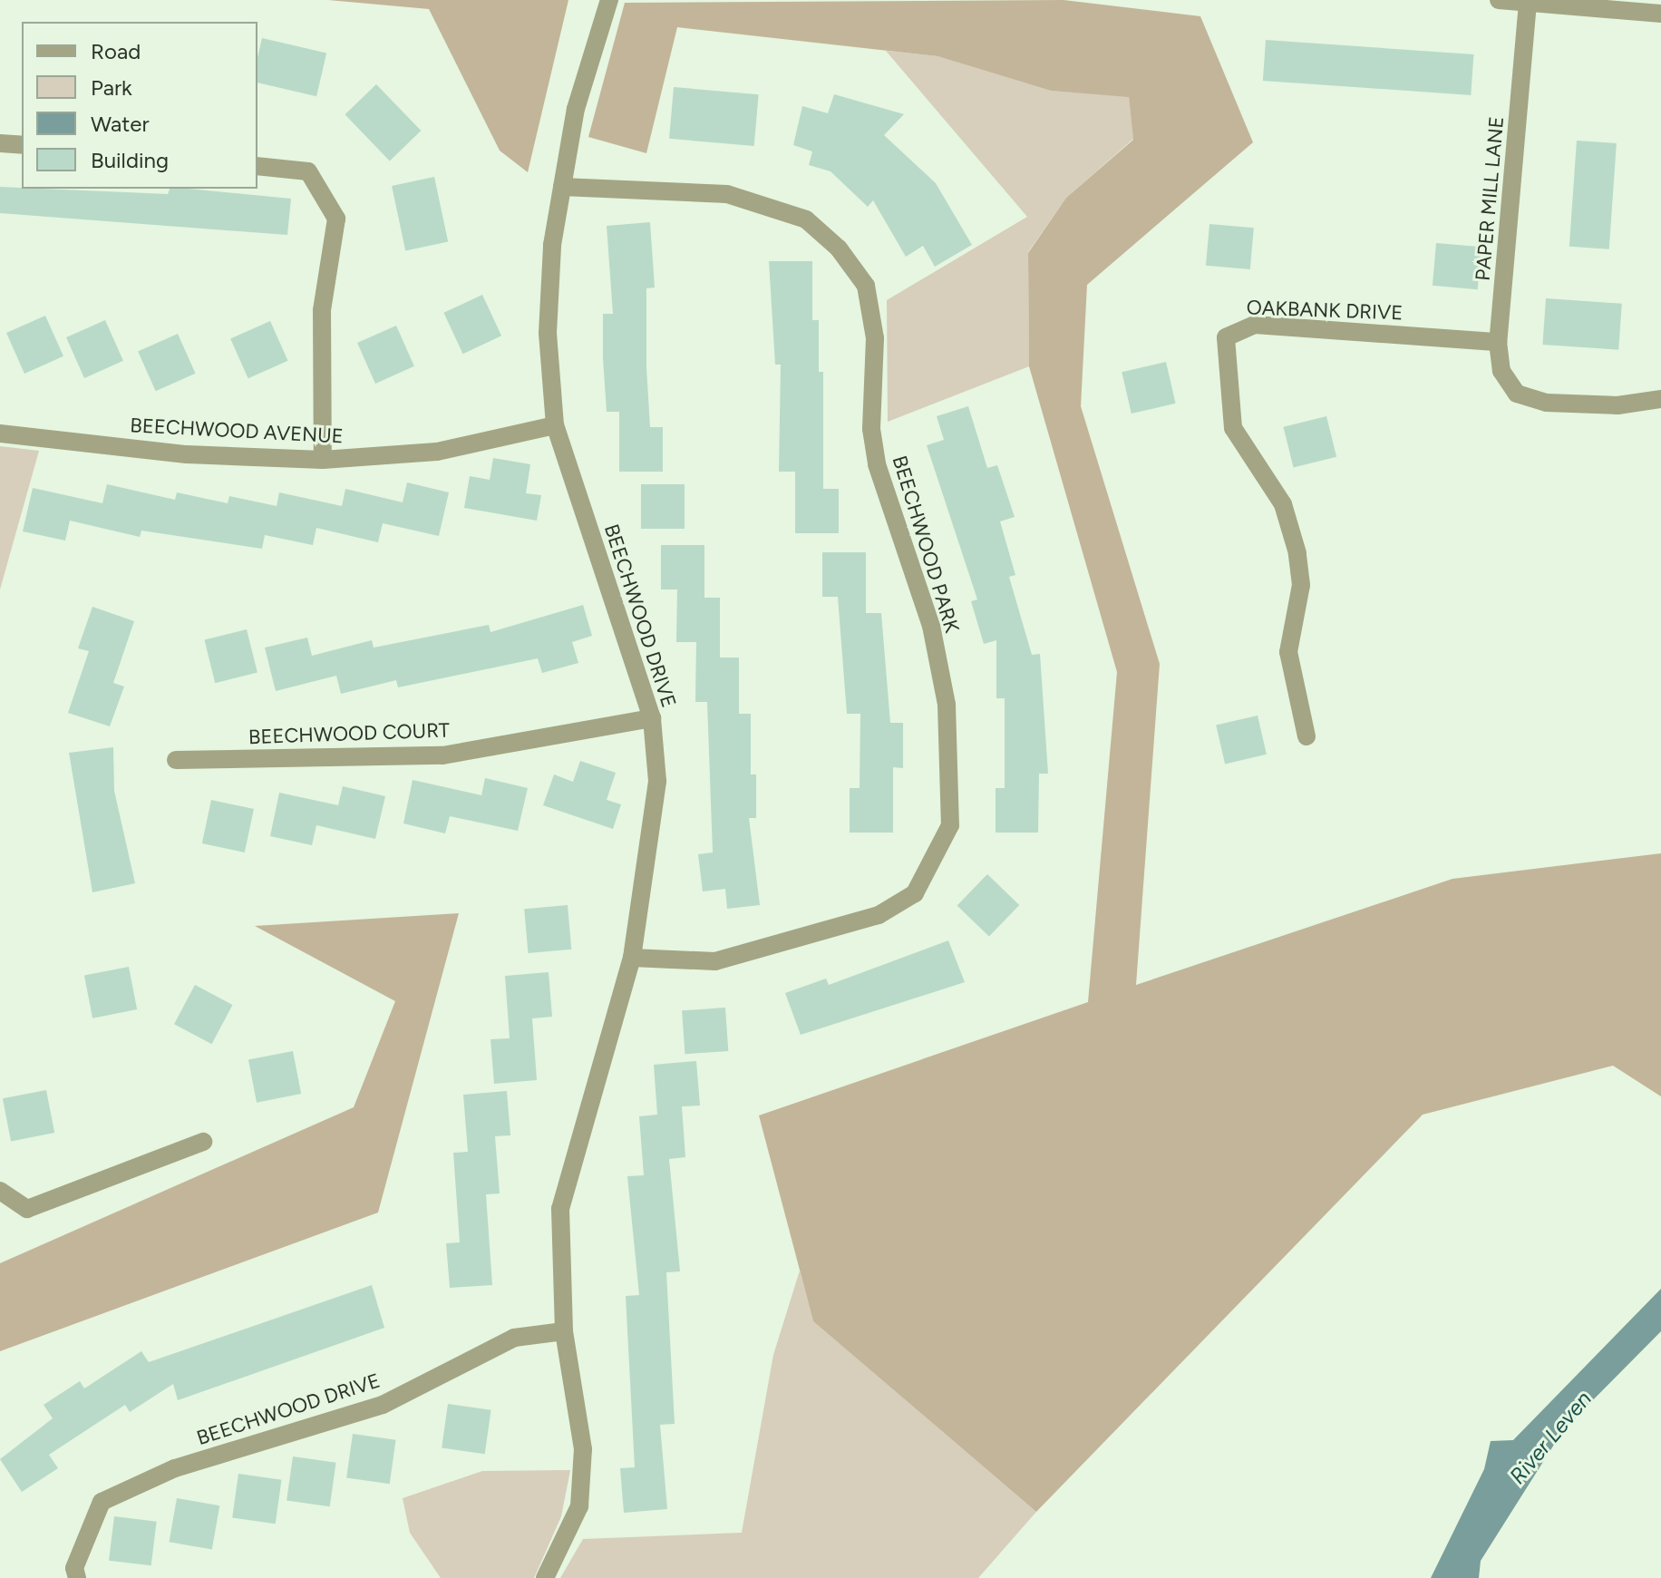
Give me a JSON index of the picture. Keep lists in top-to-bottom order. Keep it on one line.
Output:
{"streets":{"street":["PAPER MILL LANE","OAKBANK DRIVE","BEECHWOOD AVENUE","BEECHWOOD PARK","BEECHWOOD DRIVE","BEECHWOOD COURT"]},"crossings":[["PAPER MILL LANE","OAKBANK DRIVE"],["BEECHWOOD AVENUE","BEECHWOOD DRIVE"],["BEECHWOOD PARK","BEECHWOOD DRIVE"],["BEECHWOOD DRIVE","BEECHWOOD COURT"]],"water":["River Leven"],"legend":["Road","Park","Water","Building"]}
